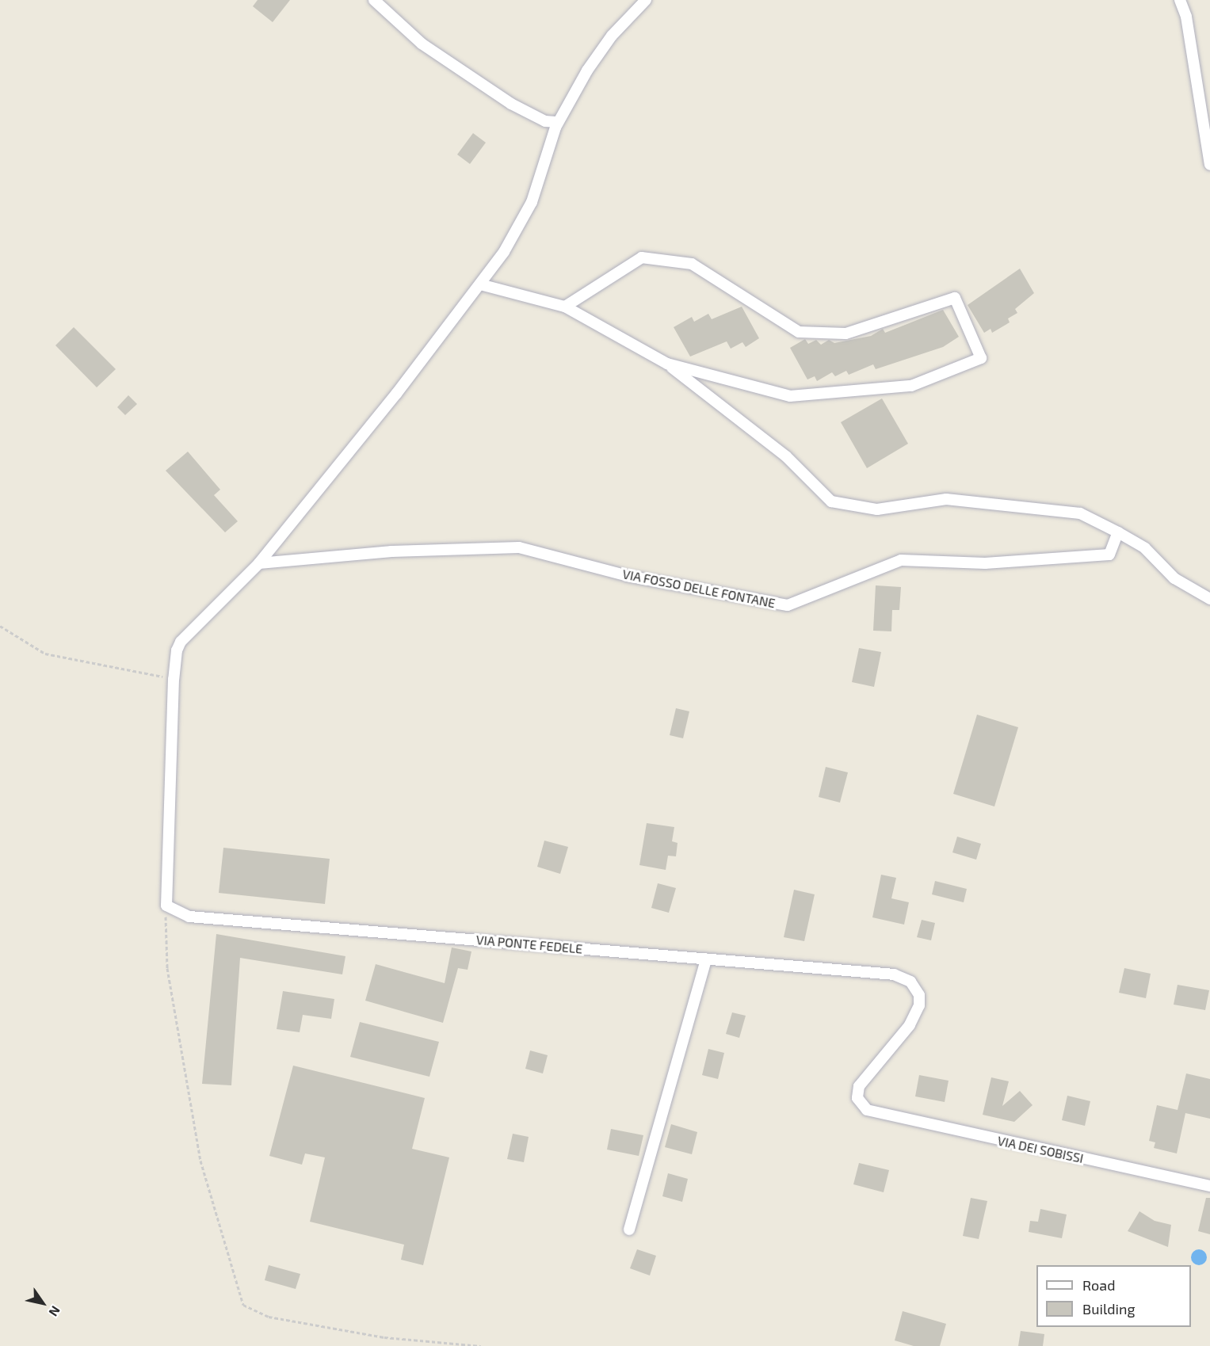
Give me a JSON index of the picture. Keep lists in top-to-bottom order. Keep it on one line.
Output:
{"streets":{"street":["VIA FOSSO DELLE FONTANE","VIA PONTE FEDELE","VIA DEI SOBISSI"]},"crossings":[["VIA PONTE FEDELE","VIA DEI SOBISSI"]],"legend":["Road","Building"],"north":"bottom right"}
